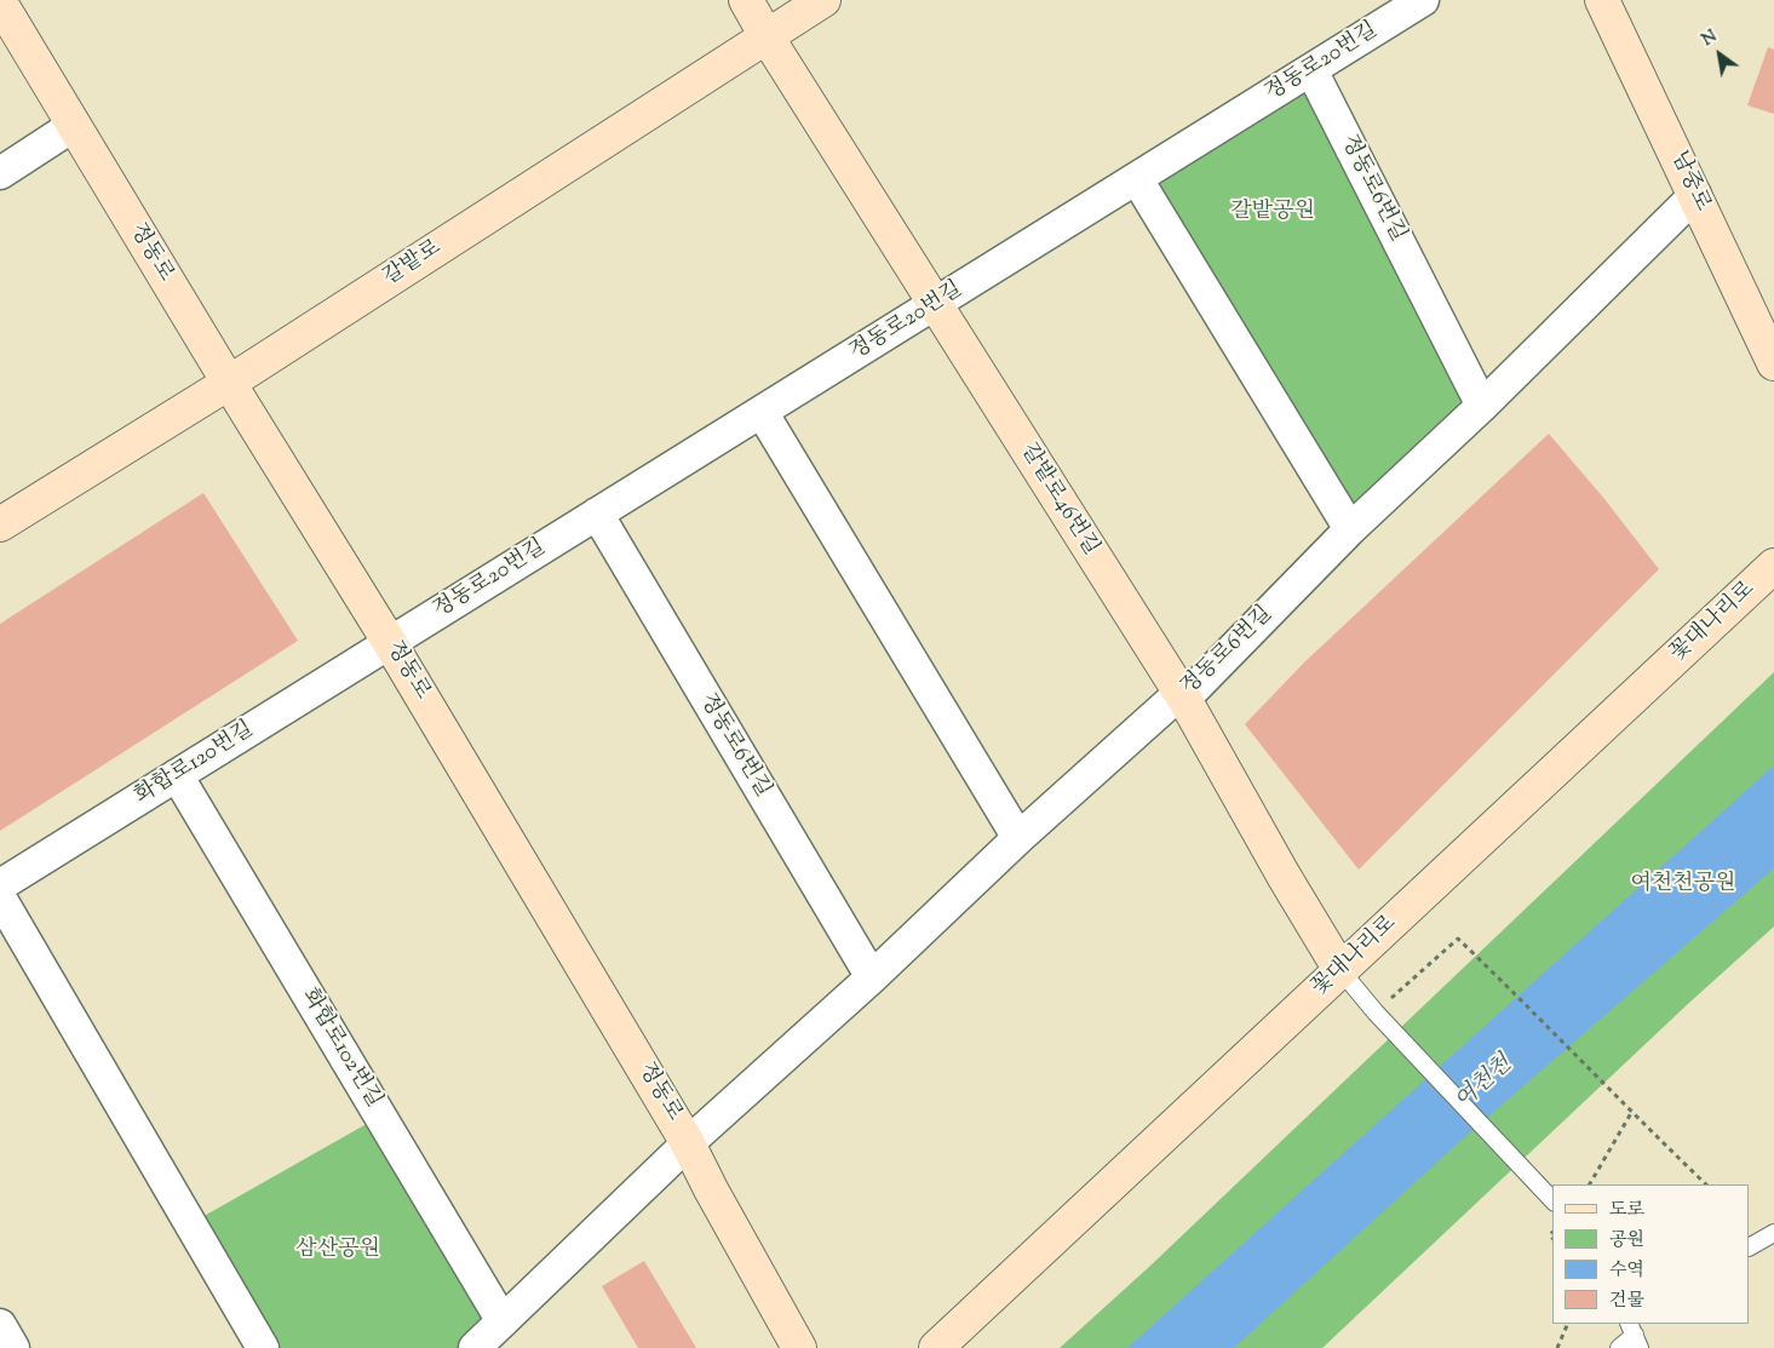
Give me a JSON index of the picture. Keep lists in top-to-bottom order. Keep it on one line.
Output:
{"streets":{"main road":["남중로","정동로","갈밭로","갈밭로46번길","꽃대나리로"],"street":["정동로20번길","정동로6번길","화합로120번길","화합로102번길"]},"crossings":[["정동로20번길","정동로6번길"],["정동로20번길","정동로"],["정동로20번길","갈밭로46번길"],["정동로20번길","화합로120번길"],["남중로","정동로6번길"],["정동로6번길","정동로"],["정동로6번길","갈밭로46번길"],["정동로","갈밭로"],["정동로","화합로120번길"],["갈밭로","갈밭로46번길"],["갈밭로46번길","꽃대나리로"],["화합로120번길","화합로102번길"]],"water":["여천천"],"parks":["갈밭공원","여천천공원","삼산공원"],"legend":["도로","공원","수역","건물"],"north":"top left"}
